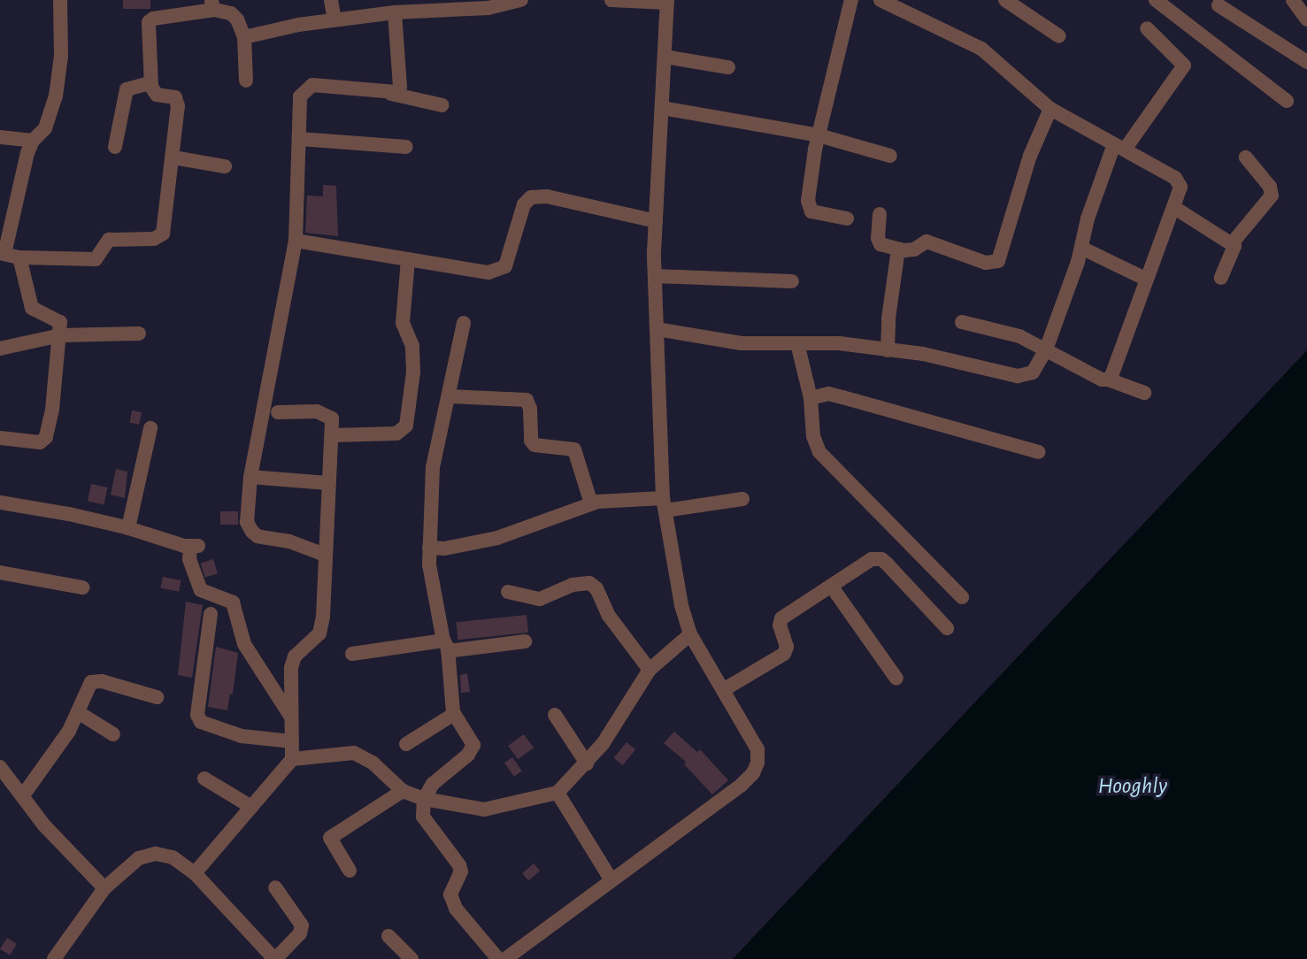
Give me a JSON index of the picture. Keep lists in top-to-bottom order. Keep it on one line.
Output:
{"water":["Hooghly"]}
